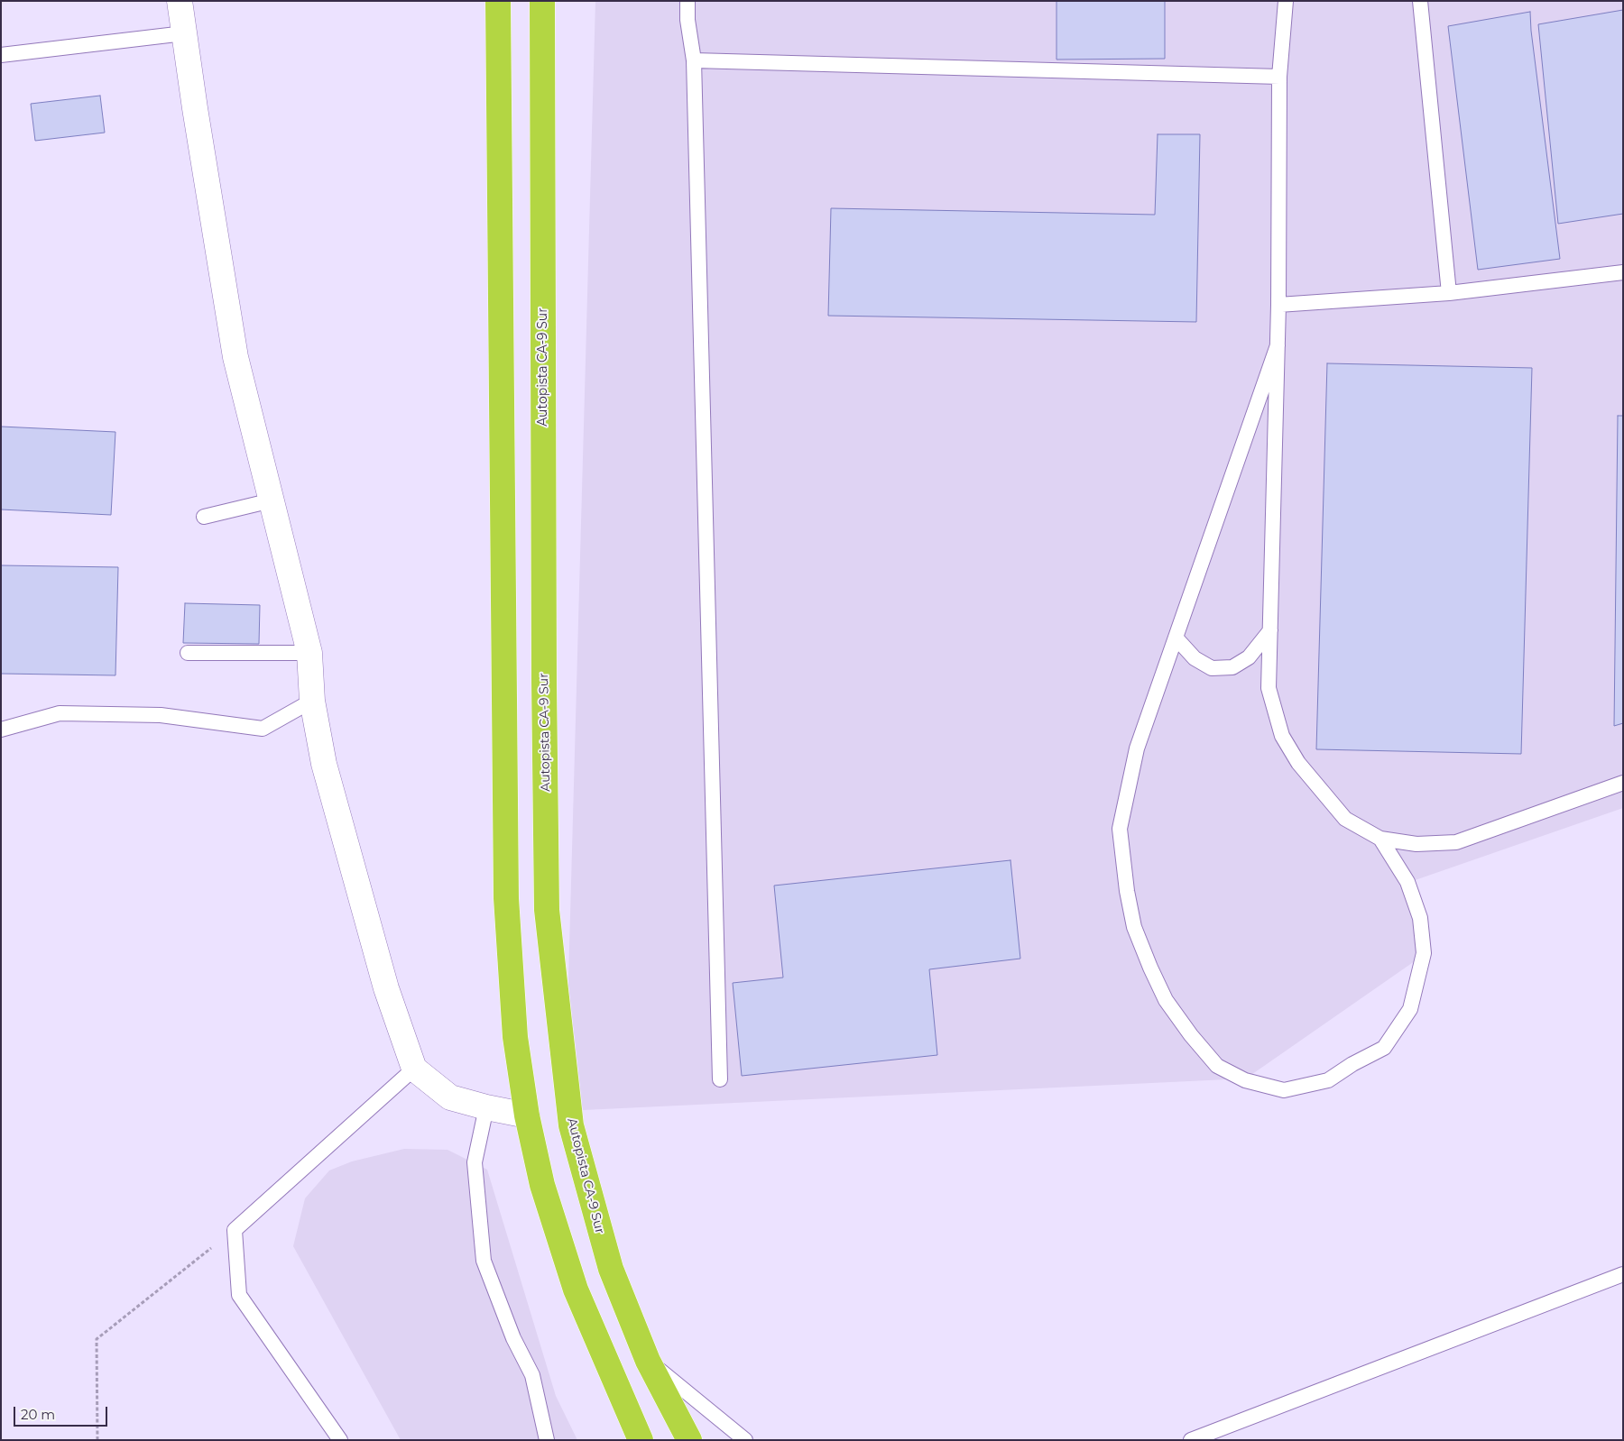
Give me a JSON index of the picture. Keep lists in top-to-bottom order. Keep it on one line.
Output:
{"streets":{"highway":["Autopista CA-9 Sur"]},"scale_bar":"20 m"}
